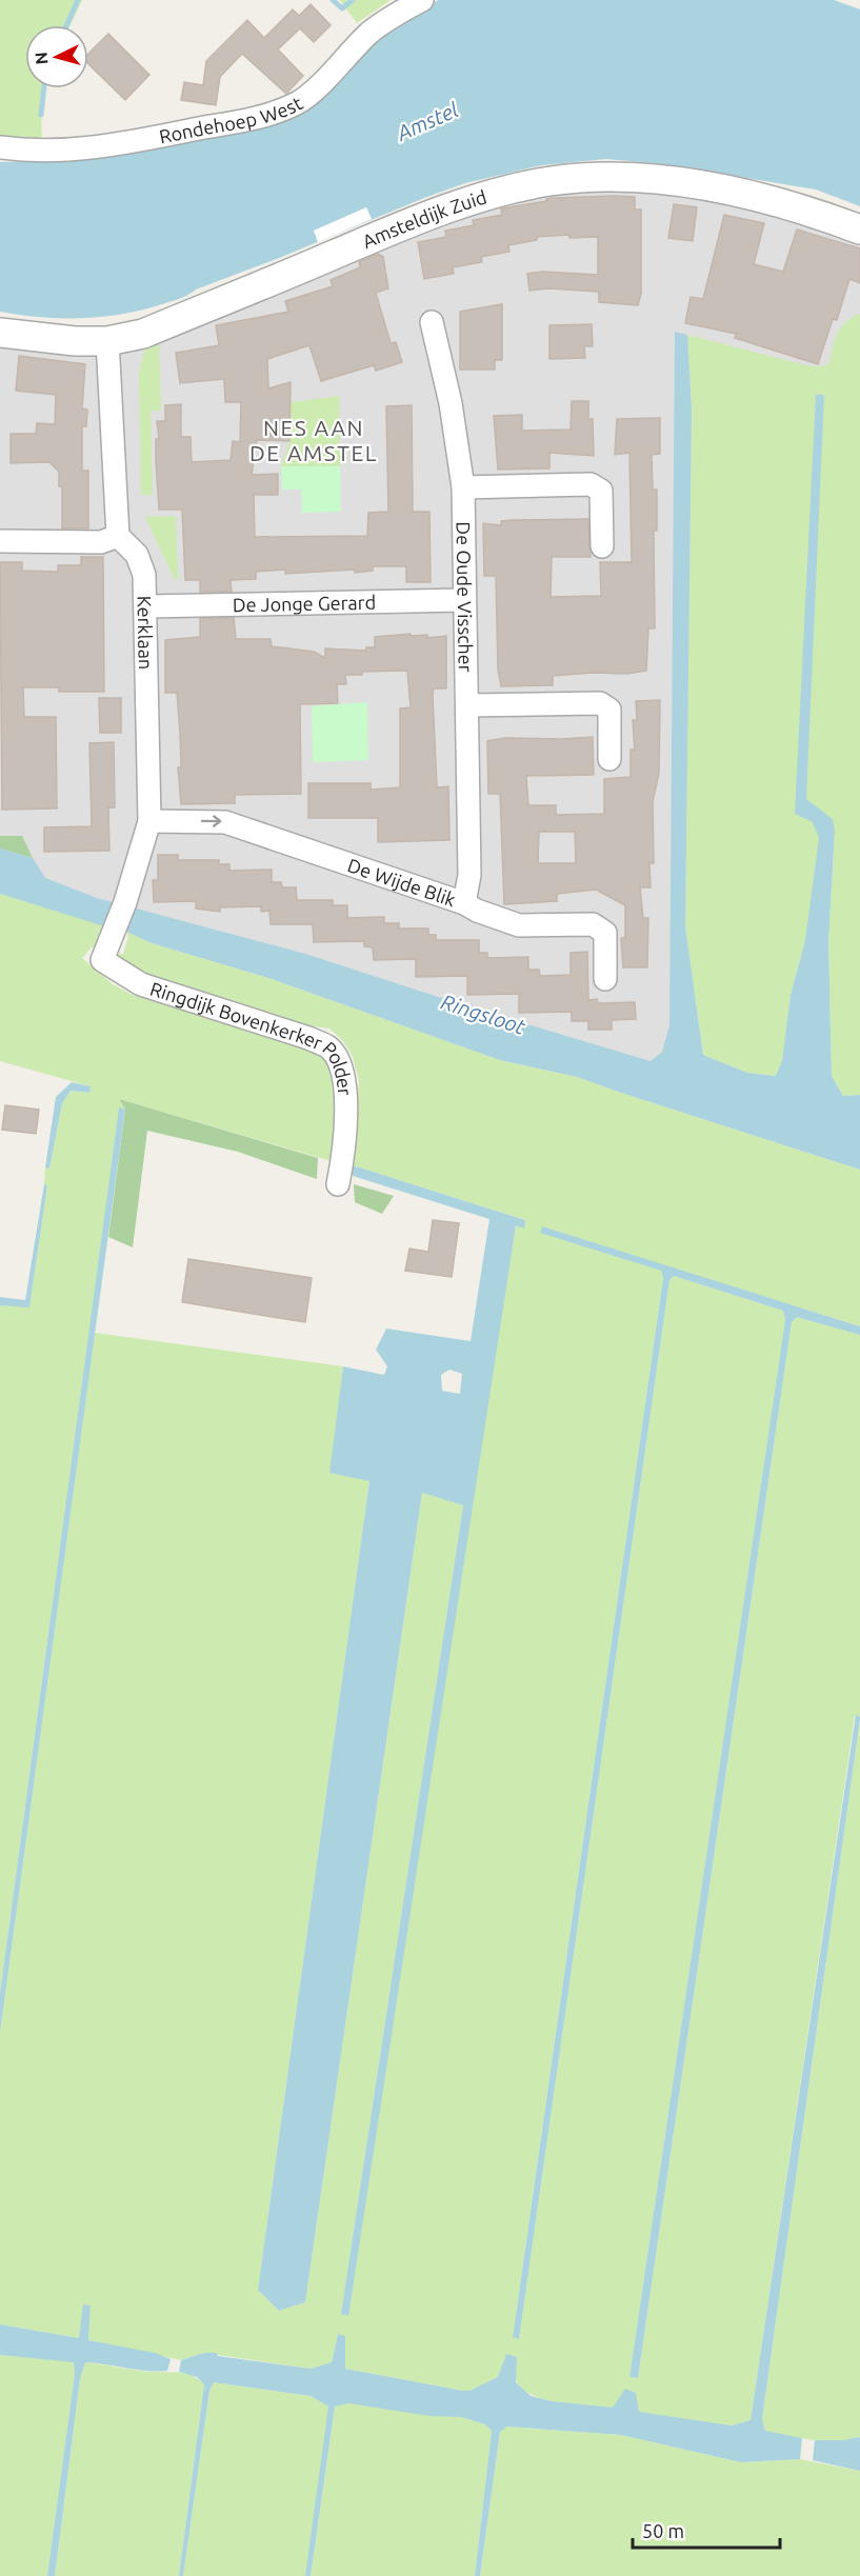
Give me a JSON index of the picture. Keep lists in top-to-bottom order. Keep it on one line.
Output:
{"streets":{"street":["Rondehoep West","Amsteldijk Zuid","De Oude Visscher","De Jonge Gerard","Kerklaan","De Wijde Blik","Ringdijk Bovenkerker Polder"]},"crossings":[["De Oude Visscher","De Jonge Gerard"],["De Oude Visscher","De Wijde Blik"],["De Jonge Gerard","Kerklaan"],["Kerklaan","De Wijde Blik"],["Kerklaan","Ringdijk Bovenkerker Polder"]],"one_way":["De Wijde Blik"],"districts":["NES AAN DE AMSTEL"],"water":["Amstel","Ringsloot"],"scale_bar":"50 m","north":"left"}
